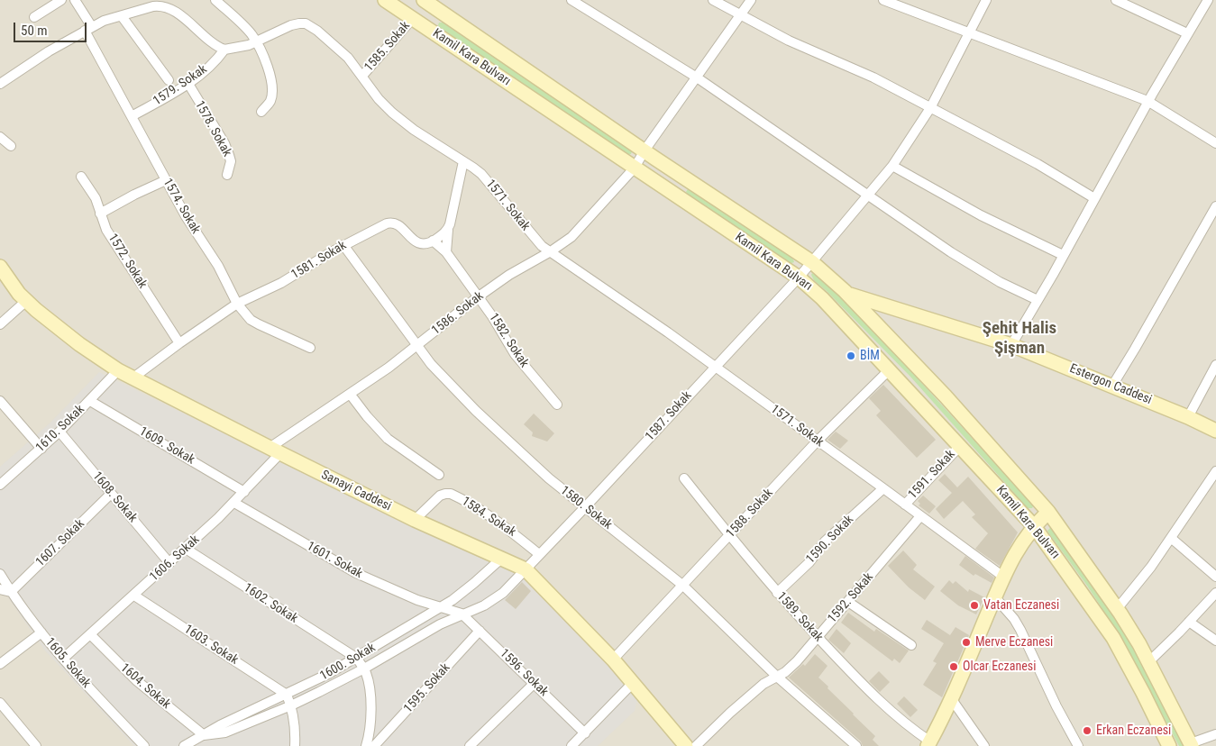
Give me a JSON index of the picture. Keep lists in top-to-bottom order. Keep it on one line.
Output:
{"streets":{"main road":["Kamil Kara Bulvarı","Estergon Caddesi","Sanayi Caddesi"],"street":["1585. Sokak","1579. Sokak","1578. Sokak","1571. Sokak","1574. Sokak","1581. Sokak","1572. Sokak","1586. Sokak","1582. Sokak","1587. Sokak","1610. Sokak","1609. Sokak","1591. Sokak","1608. Sokak","1580. Sokak","1588. Sokak","1584. Sokak","1590. Sokak","1607. Sokak","1606. Sokak","1601. Sokak","1592. Sokak","1602. Sokak","1589. Sokak","1603. Sokak","1600. Sokak","1605. Sokak","1596. Sokak","1604. Sokak","1595. Sokak"]},"crossings":[["1585. Sokak","Kamil Kara Bulvarı"],["1585. Sokak","1571. Sokak"],["Kamil Kara Bulvarı","1586. Sokak"],["Kamil Kara Bulvarı","Estergon Caddesi"],["Kamil Kara Bulvarı","1587. Sokak"],["Kamil Kara Bulvarı","1591. Sokak"],["Kamil Kara Bulvarı","1588. Sokak"],["1579. Sokak","1578. Sokak"],["1579. Sokak","1571. Sokak"],["1579. Sokak","1574. Sokak"],["1571. Sokak","1586. Sokak"],["1571. Sokak","1587. Sokak"],["1571. Sokak","1591. Sokak"],["1571. Sokak","1588. Sokak"],["1571. Sokak","1590. Sokak"],["1571. Sokak","1592. Sokak"],["1574. Sokak","1581. Sokak"],["1581. Sokak","1572. Sokak"],["1581. Sokak","1582. Sokak"],["1581. Sokak","Sanayi Caddesi"],["1581. Sokak","1580. Sokak"],["1586. Sokak","1582. Sokak"],["1586. Sokak","Sanayi Caddesi"],["1586. Sokak","1580. Sokak"],["1586. Sokak","1606. Sokak"],["1587. Sokak","Sanayi Caddesi"],["1587. Sokak","1580. Sokak"],["1587. Sokak","1584. Sokak"],["1587. Sokak","1601. Sokak"],["1587. Sokak","1600. Sokak"],["1587. Sokak","1596. Sokak"],["1587. Sokak","1604. Sokak"],["1610. Sokak","1609. Sokak"],["1610. Sokak","Sanayi Caddesi"],["1610. Sokak","1608. Sokak"],["1609. Sokak","1606. Sokak"],["Sanayi Caddesi","1588. Sokak"],["Sanayi Caddesi","1584. Sokak"],["Sanayi Caddesi","1606. Sokak"],["Sanayi Caddesi","1600. Sokak"],["1608. Sokak","1607. Sokak"],["1608. Sokak","1606. Sokak"],["1580. Sokak","1588. Sokak"],["1580. Sokak","1592. Sokak"],["1588. Sokak","1589. Sokak"],["1590. Sokak","1589. Sokak"],["1607. Sokak","1605. Sokak"],["1606. Sokak","1601. Sokak"],["1606. Sokak","1602. Sokak"],["1606. Sokak","1603. Sokak"],["1606. Sokak","1605. Sokak"],["1606. Sokak","1604. Sokak"],["1601. Sokak","1600. Sokak"],["1601. Sokak","1596. Sokak"],["1592. Sokak","1589. Sokak"],["1602. Sokak","1600. Sokak"],["1603. Sokak","1600. Sokak"],["1600. Sokak","1604. Sokak"],["1596. Sokak","1595. Sokak"]],"districts":["Şehit Halis Şişman"],"places":["BİM","Vatan Eczanesi","Merve Eczanesi","Olcar Eczanesi","Erkan Eczanesi"],"scale_bar":"50 m"}
